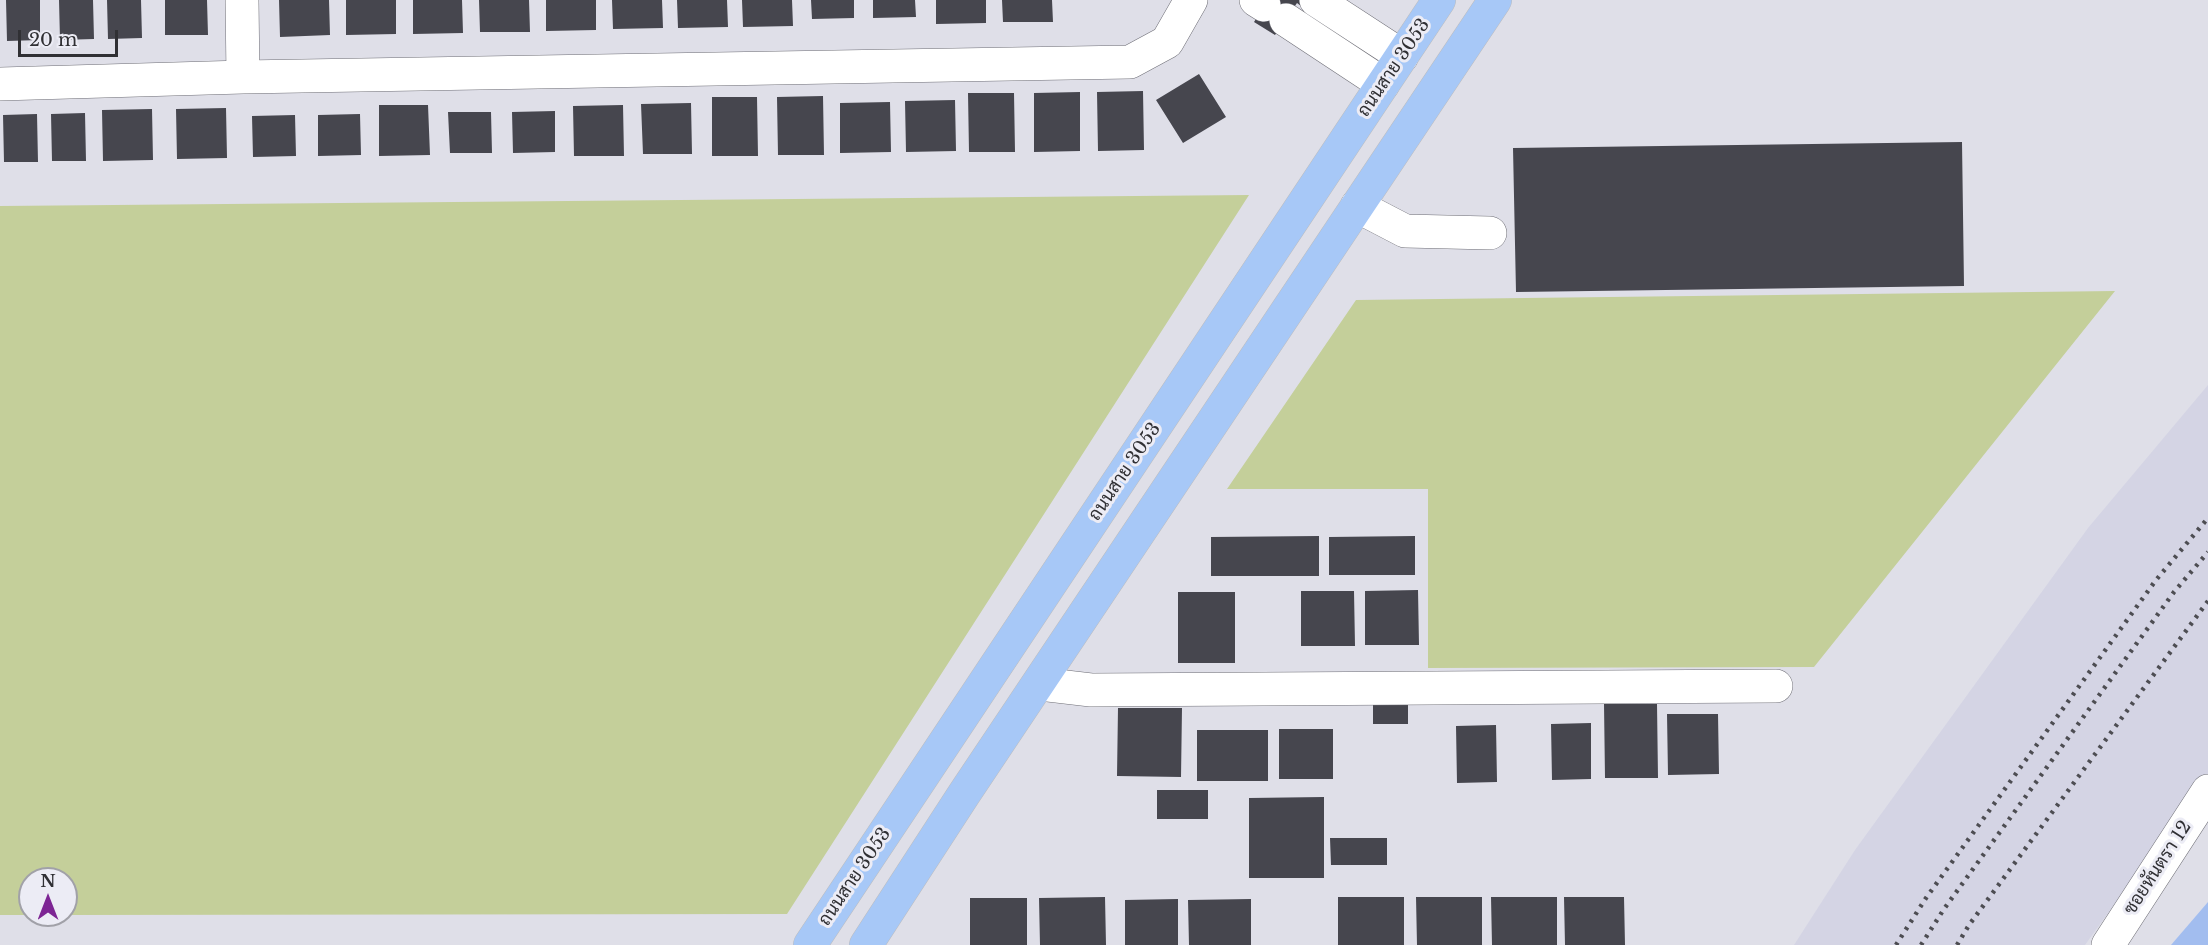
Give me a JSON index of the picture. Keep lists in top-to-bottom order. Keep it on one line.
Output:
{"streets":{"main road":["ถนนสาย 3053"],"street":["ซอยหันตรา 12"]},"scale_bar":"20 m","north":"top"}
